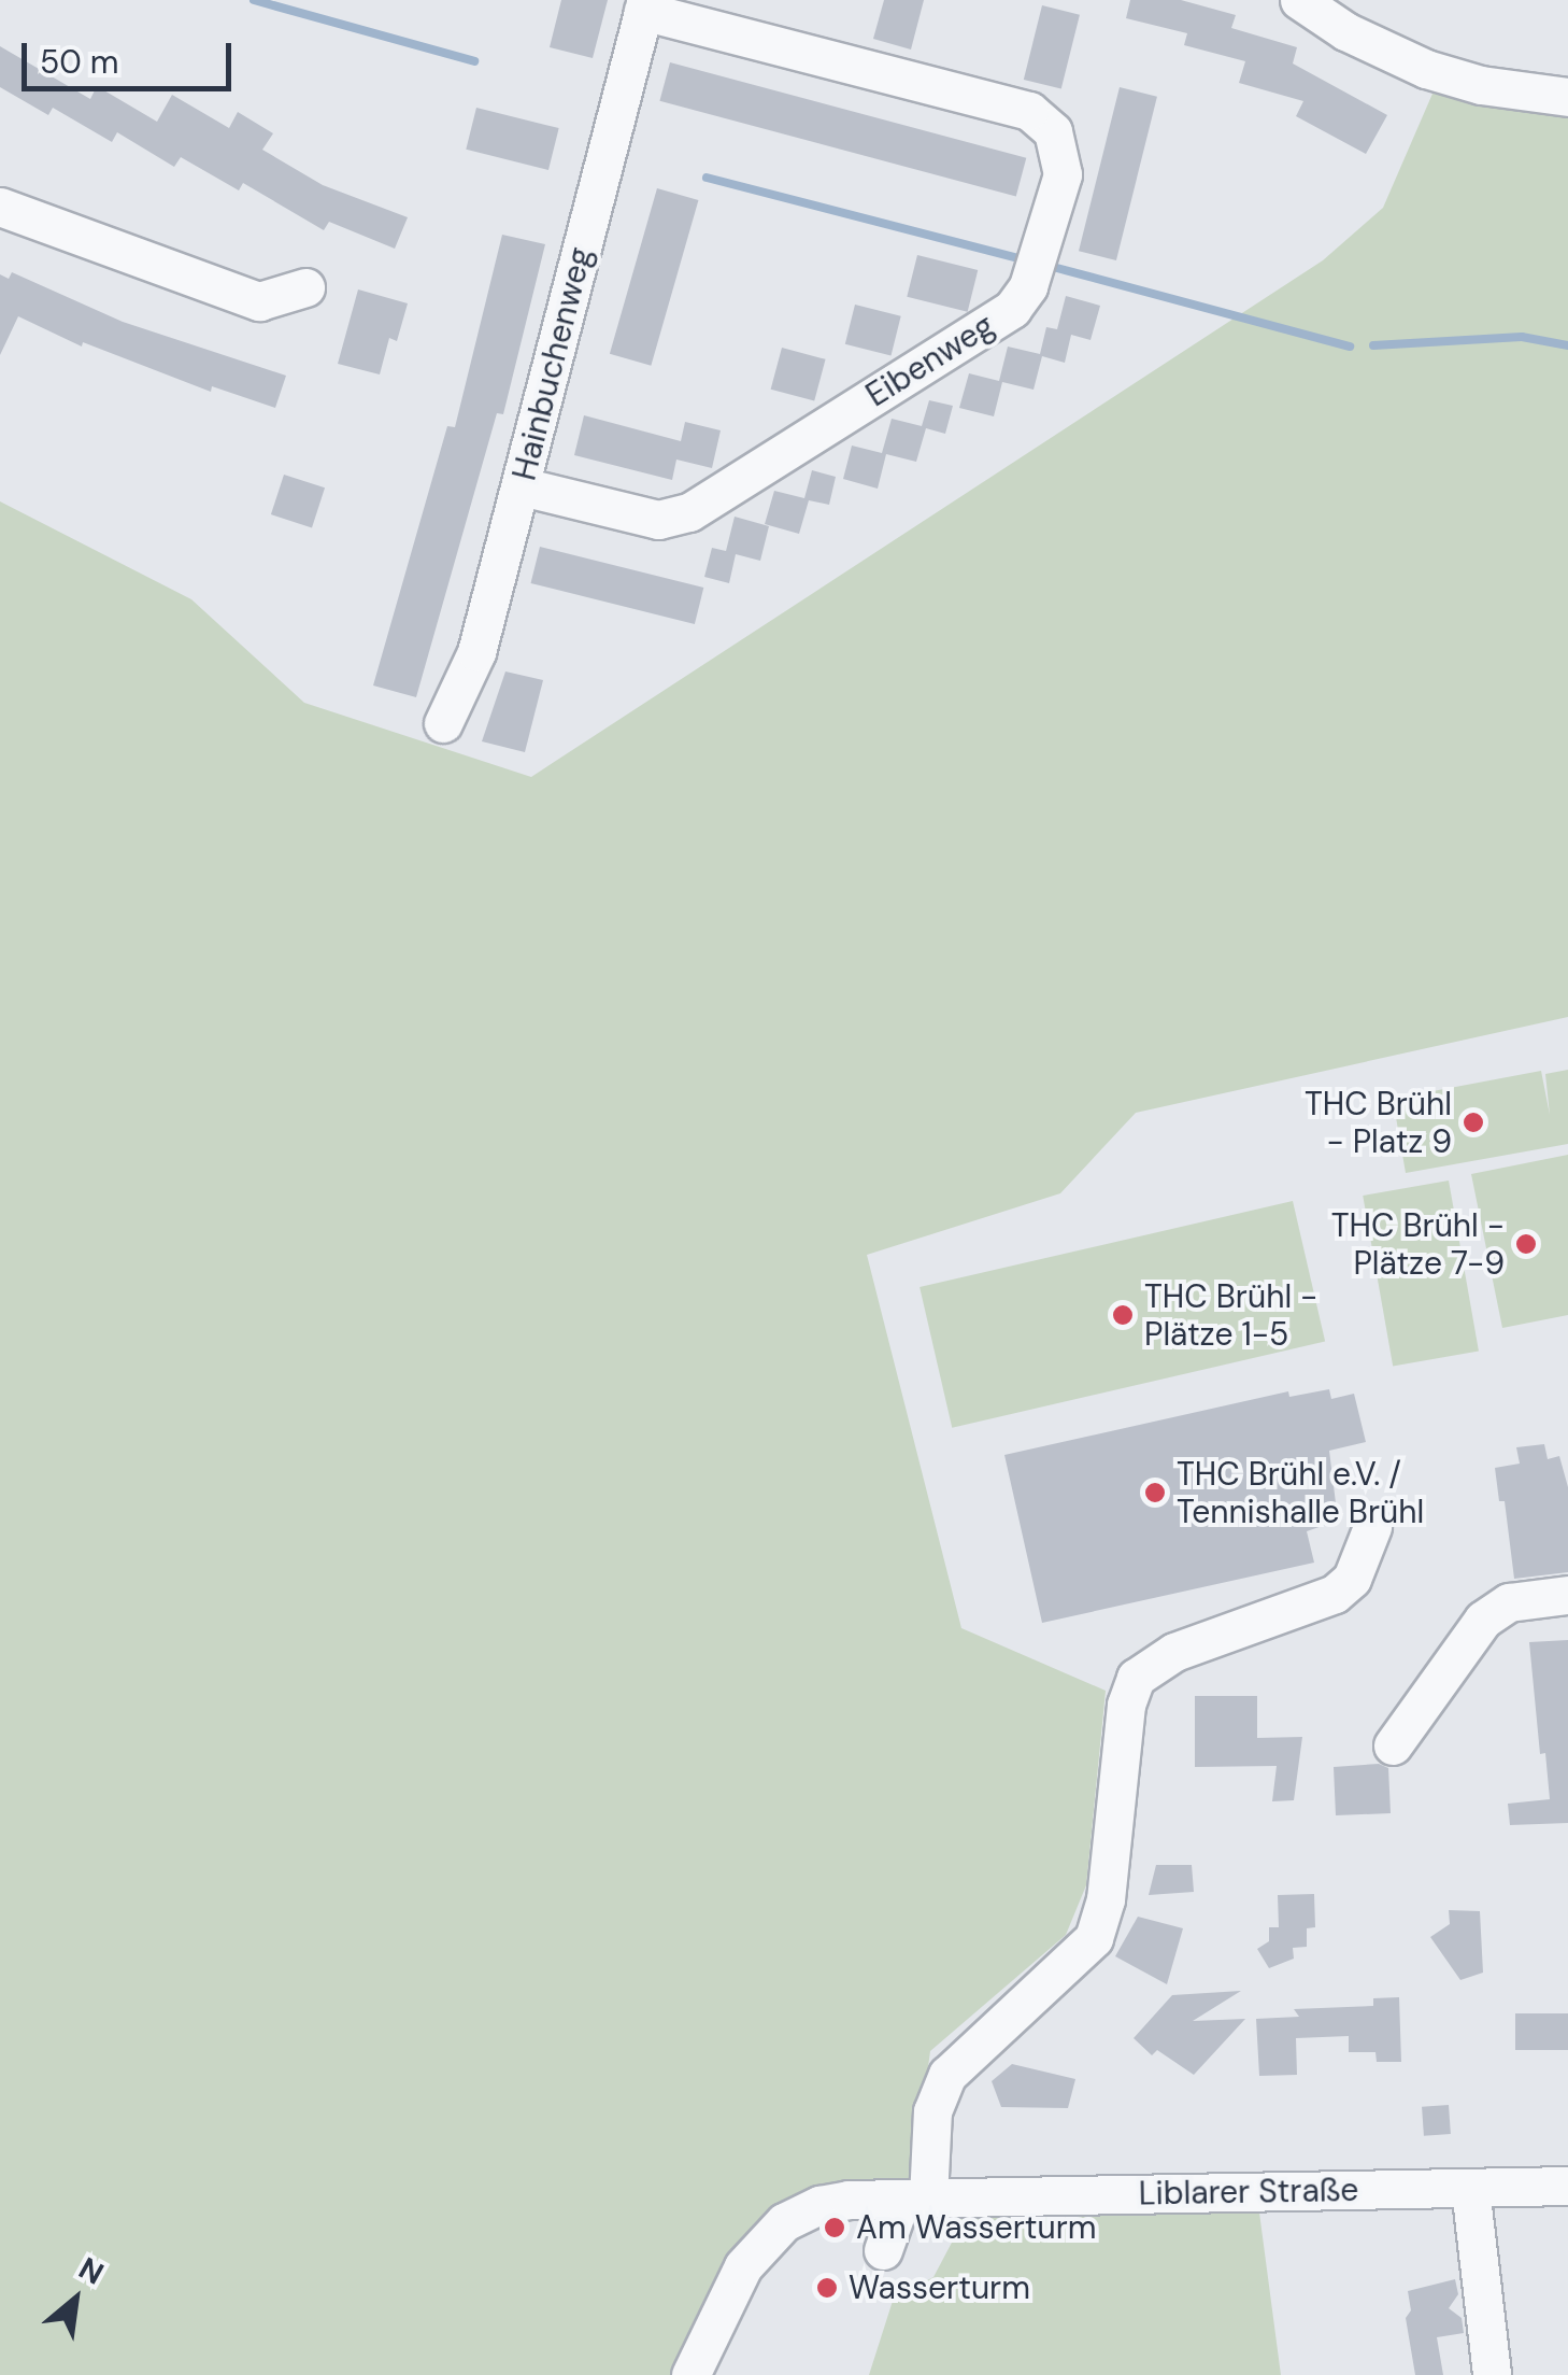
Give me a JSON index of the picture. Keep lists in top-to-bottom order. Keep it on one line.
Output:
{"streets":{"street":["Eibenweg","Hainbuchenweg","Liblarer Straße"]},"crossings":[["Eibenweg","Hainbuchenweg"]],"places":["THC Brühl - Platz 9","THC Brühl - Plätze 7-9","THC Brühl - Plätze 1-5","THC Brühl e.V. / Tennishalle Brühl","Am Wasserturm","Wasserturm"],"scale_bar":"50 m","north":"top right"}
